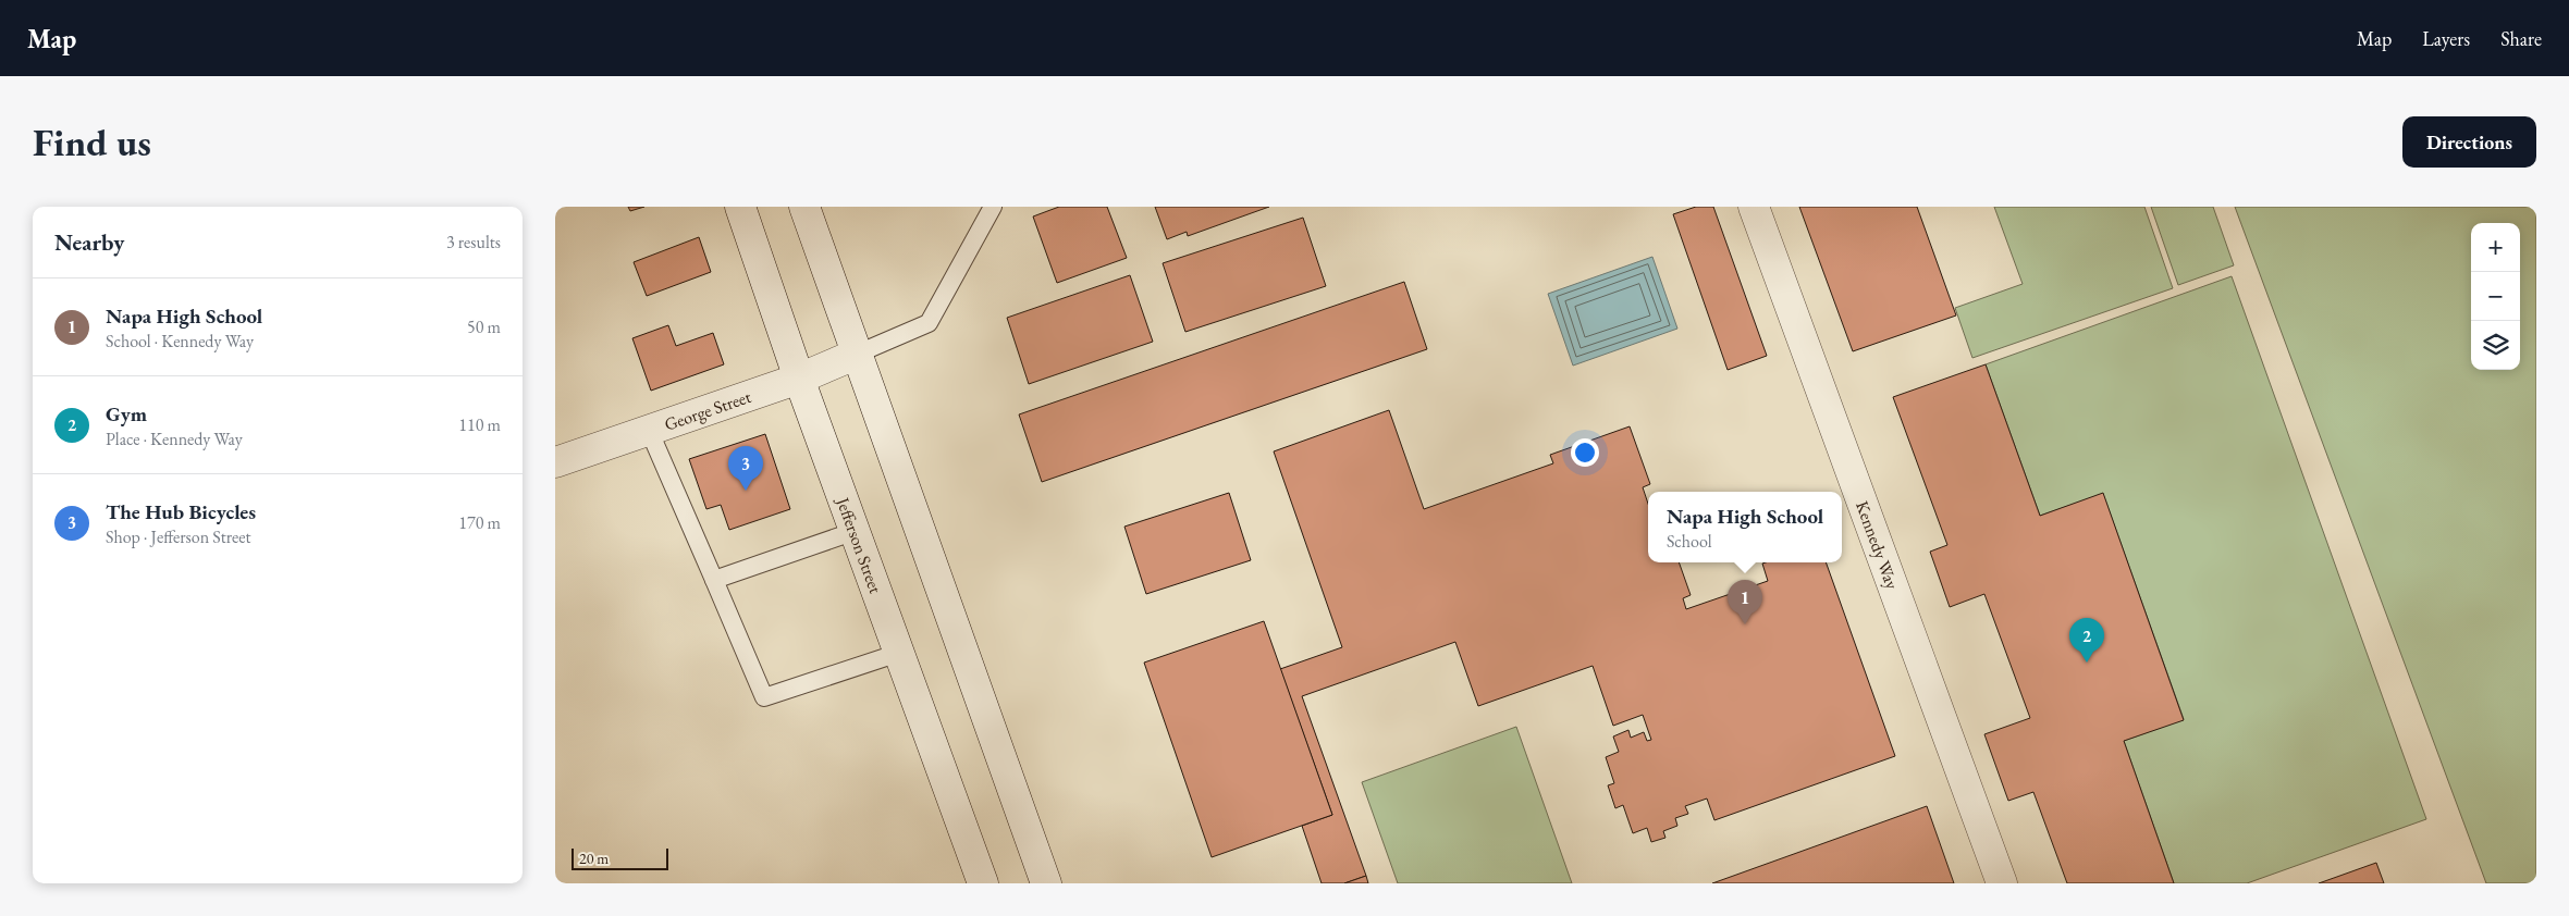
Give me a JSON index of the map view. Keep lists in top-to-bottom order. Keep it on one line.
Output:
{"streets":{"main road":["George Street","Jefferson Street","Kennedy Way"]},"crossings":[["George Street","Jefferson Street"]],"scale_bar":"20 m","page":{"header":"Map","nav":["Map","Layers","Share"],"buttons":"Directions","title":"Find us","heading":["Nearby","3 results"],"map_buttons":["+","−"],"list":[{"mark":"1","name":"Napa High School","note":"School · Kennedy Way","value":"50 m"},{"mark":"2","name":"Gym","note":"Place · Kennedy Way","value":"110 m"},{"mark":"3","name":"The Hub Bicycles","note":"Shop · Jefferson Street","value":"170 m"}],"pins":["3","1","2"],"popup":["Napa High School","School"],"scale":"20 m"}}
